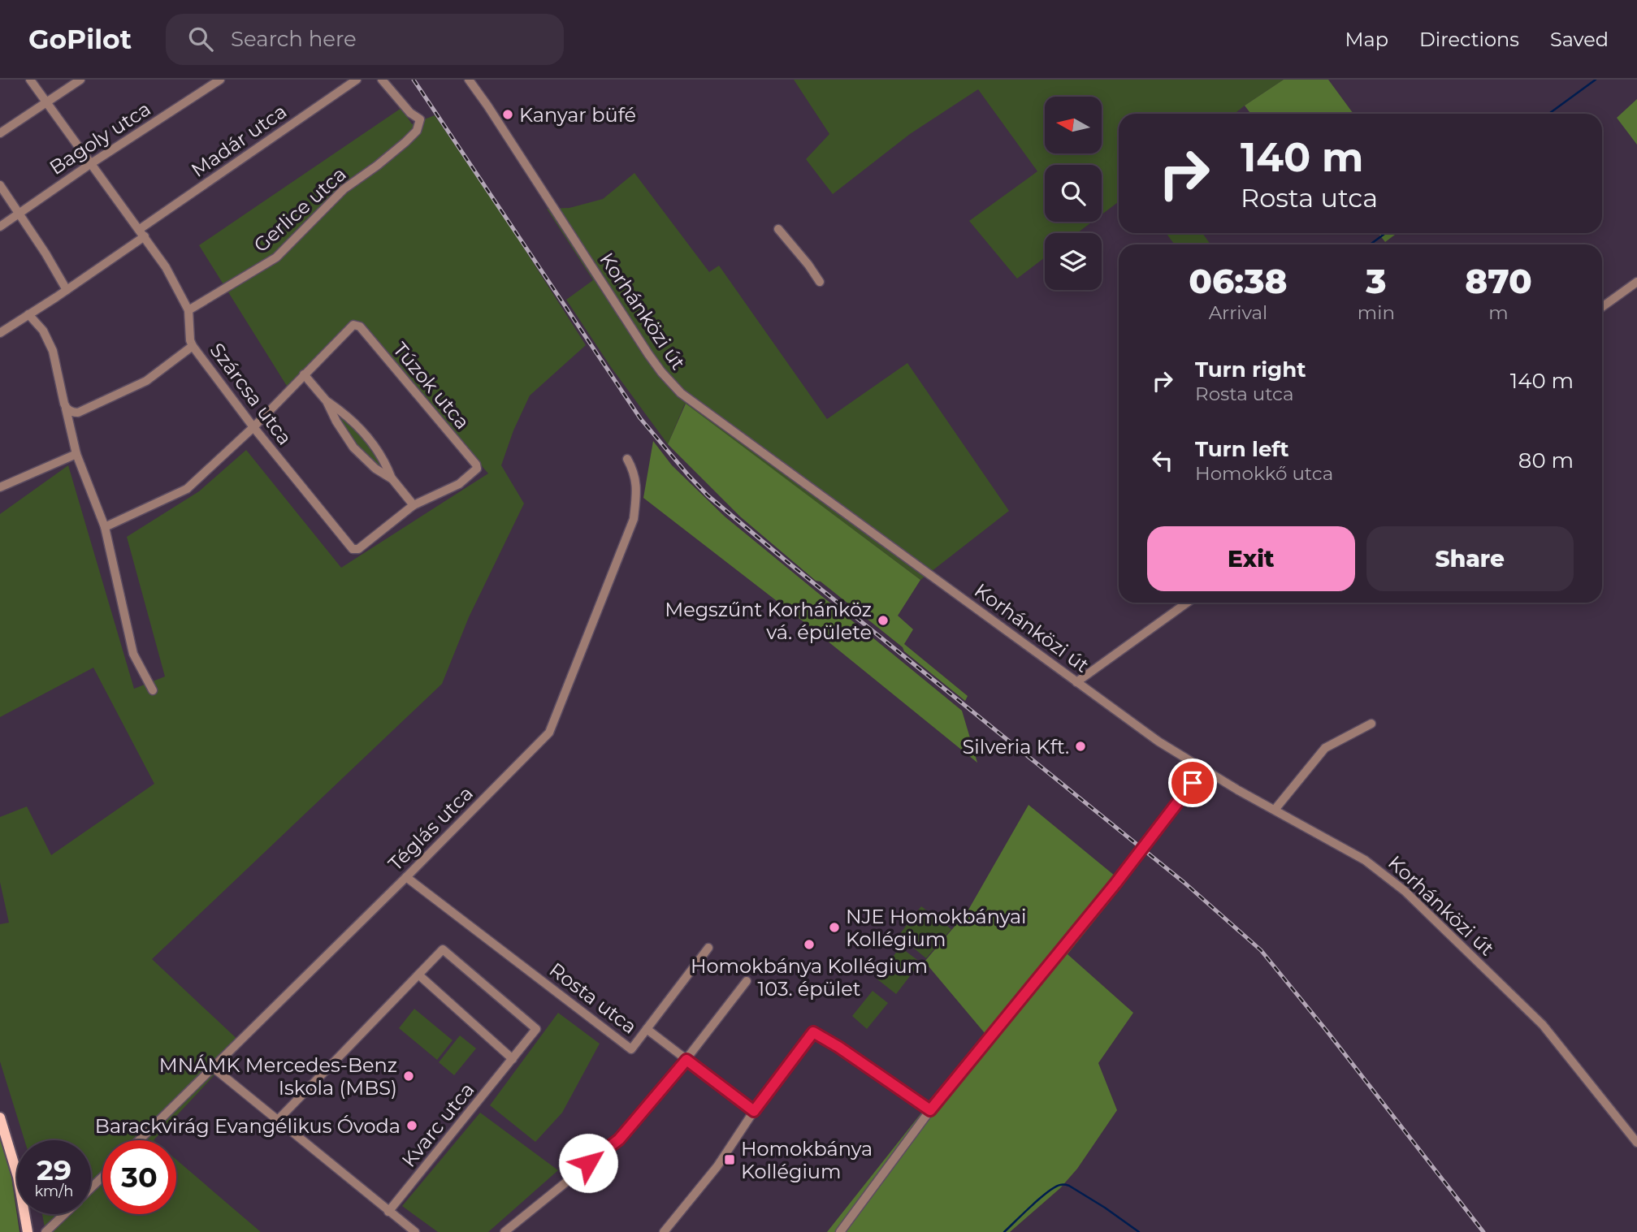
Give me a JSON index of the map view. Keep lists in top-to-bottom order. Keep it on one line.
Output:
{"streets":{"street":["Bagoly utca","Madár utca","Gerlice utca","Korhánközi út","Túzok utca","Szárcsa utca","Téglás utca","Rosta utca","Kvarc utca"]},"crossings":[["Bagoly utca","Szárcsa utca"],["Madár utca","Szárcsa utca"],["Gerlice utca","Szárcsa utca"],["Túzok utca","Szárcsa utca"],["Téglás utca","Rosta utca"]],"places":{"other":["Kanyar büfé","Megszűnt Korhánköz vá. épülete","Silveria Kft.","NJE Homokbányai Kollégium","Homokbánya Kollégium 103. épület","MNÁMK Mercedes-Benz Iskola (MBS)","Barackvirág Evangélikus Óvoda"],"transit":["Homokbánya Kollégium"]},"north":"left","page":{"header":"GoPilot","search":"Search here","nav":["Map","Directions","Saved"],"turn":["140 m","Rosta utca"],"eta":["06:38","Arrival","3","min","870","m"],"list":[{"name":"Turn right","note":"Rosta utca","value":"140 m"},{"name":"Turn left","note":"Homokkő utca","value":"80 m"}],"buttons":["Exit","Share"],"speed":"29 km/h","limit":"30"}}
